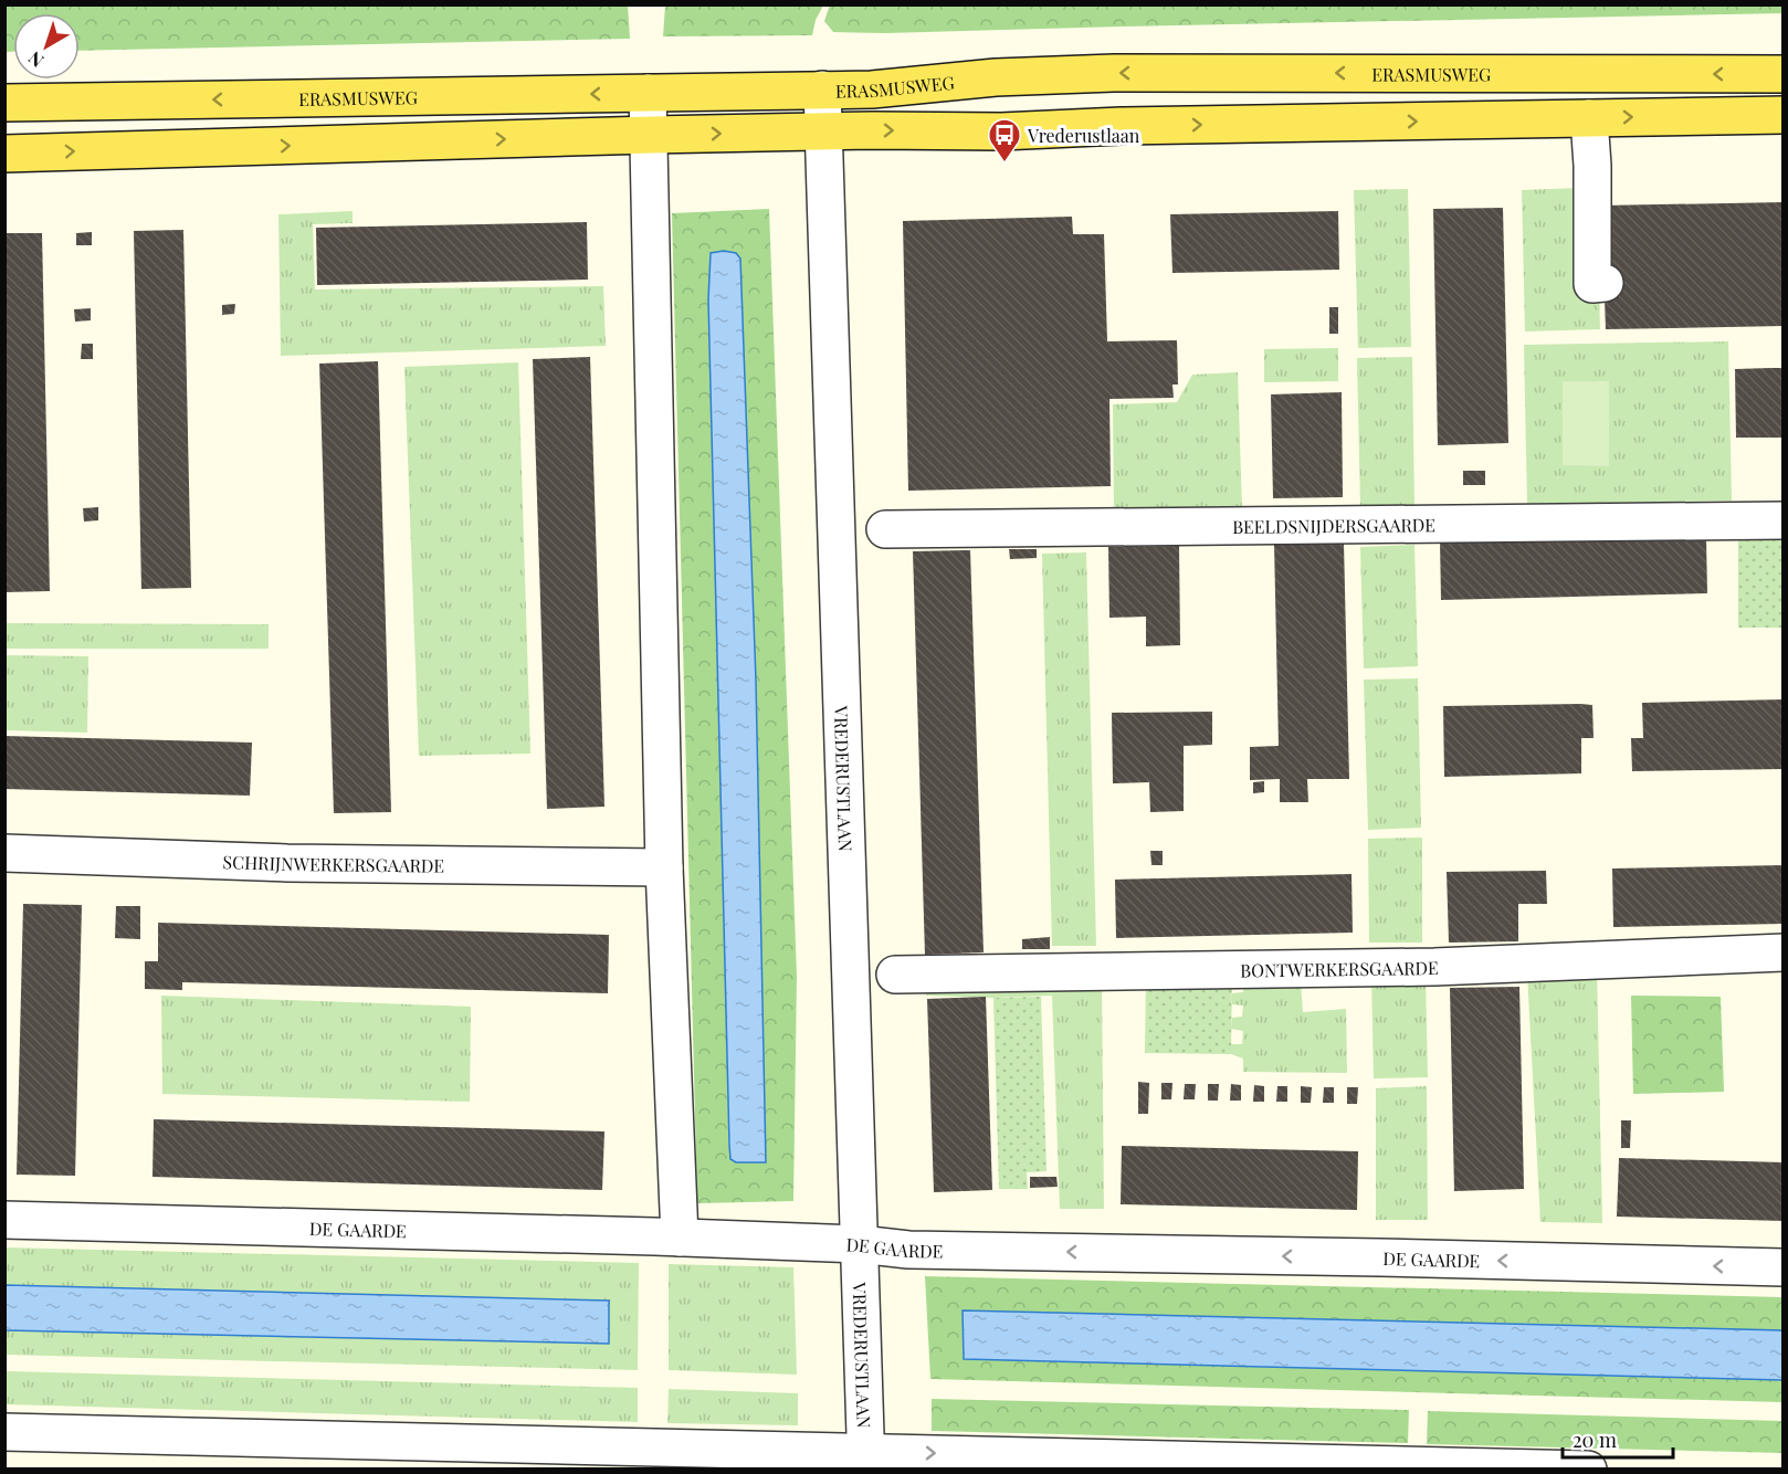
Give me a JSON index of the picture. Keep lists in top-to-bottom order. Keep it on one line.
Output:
{"streets":{"main road":["ERASMUSWEG"],"street":["BEELDSNIJDERSGAARDE","VREDERUSTLAAN","SCHRIJNWERKERSGAARDE","BONTWERKERSGAARDE","DE GAARDE"]},"crossings":[["ERASMUSWEG","VREDERUSTLAAN"],["VREDERUSTLAAN","DE GAARDE"]],"places":{"bus stop":["Vrederustlaan"]},"scale_bar":"20 m","north":"bottom left"}
